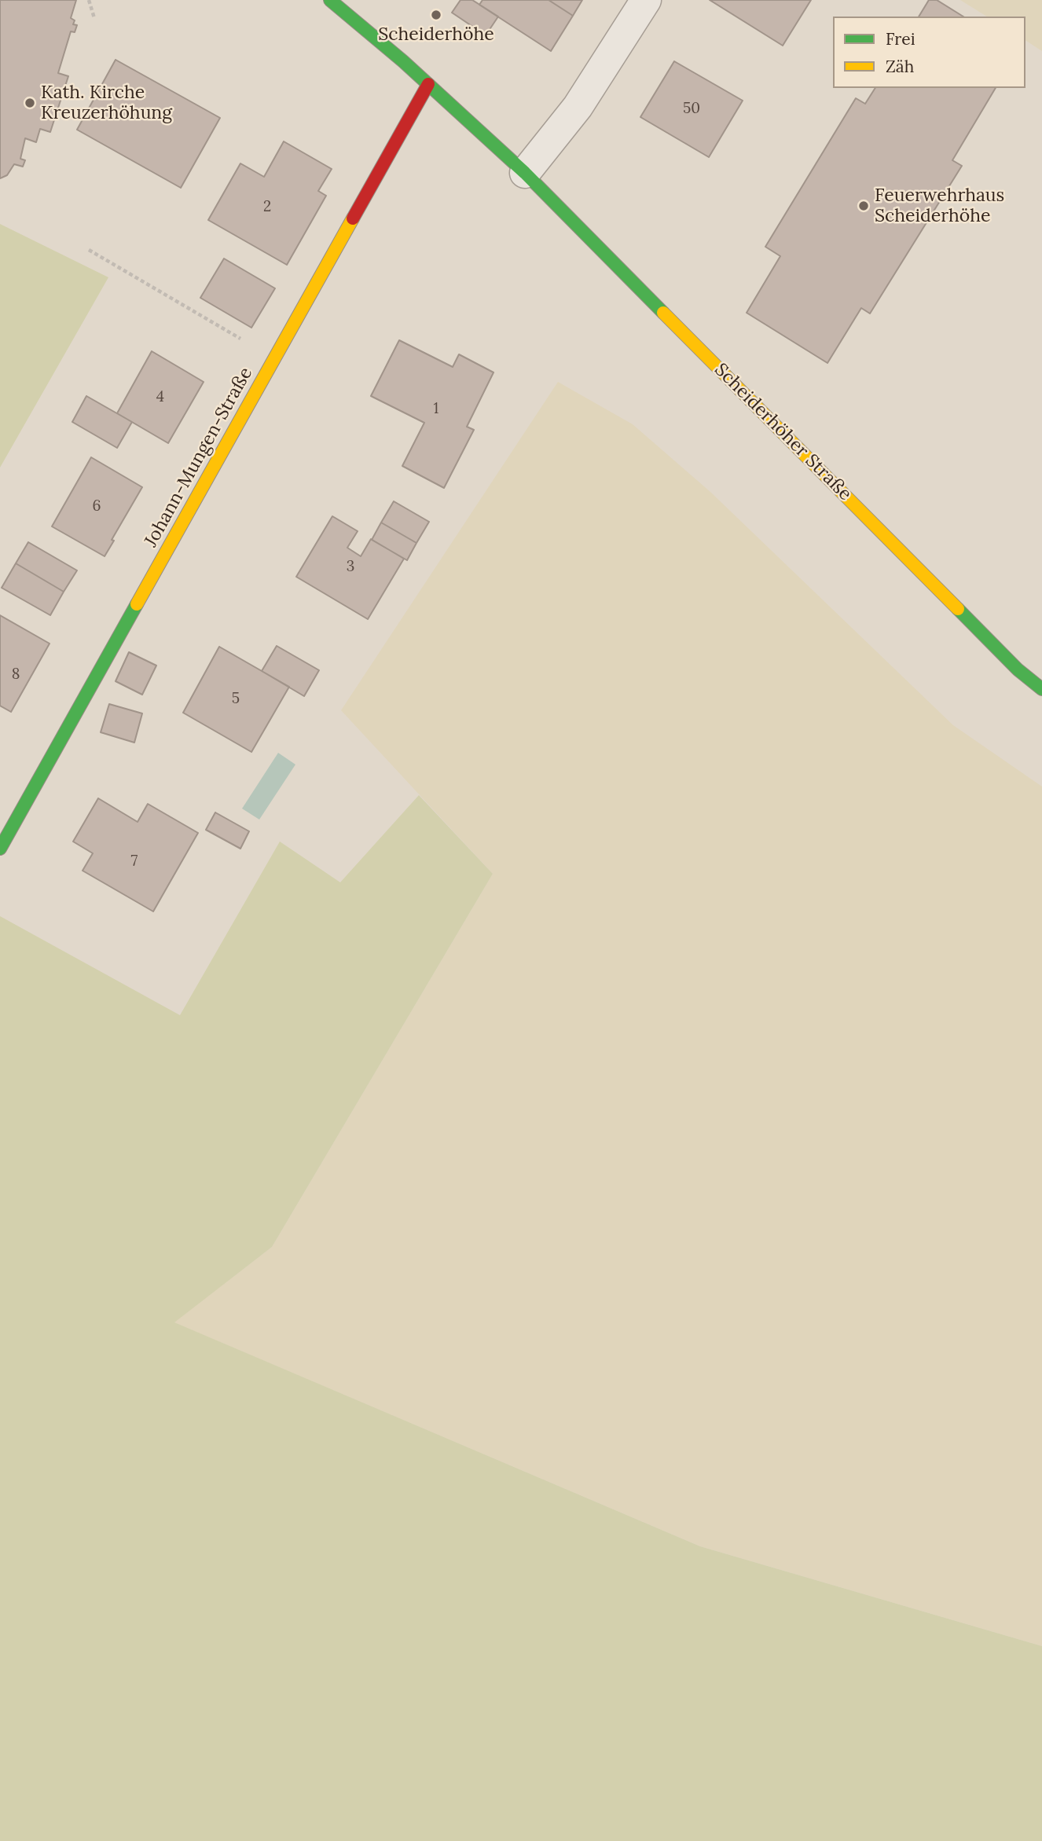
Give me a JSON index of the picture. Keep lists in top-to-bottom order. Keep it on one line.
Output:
{"streets":{"main road":["Scheiderhöher Straße","Johann-Mungen-Straße"]},"crossings":[["Scheiderhöher Straße","Johann-Mungen-Straße"]],"places":["Scheiderhöhe","Kath. Kirche Kreuzerhöhung","Feuerwehrhaus Scheiderhöhe"],"house_numbers":["50","2","4","1","6","3","8","5","7"],"legend":["Frei","Zäh"]}
